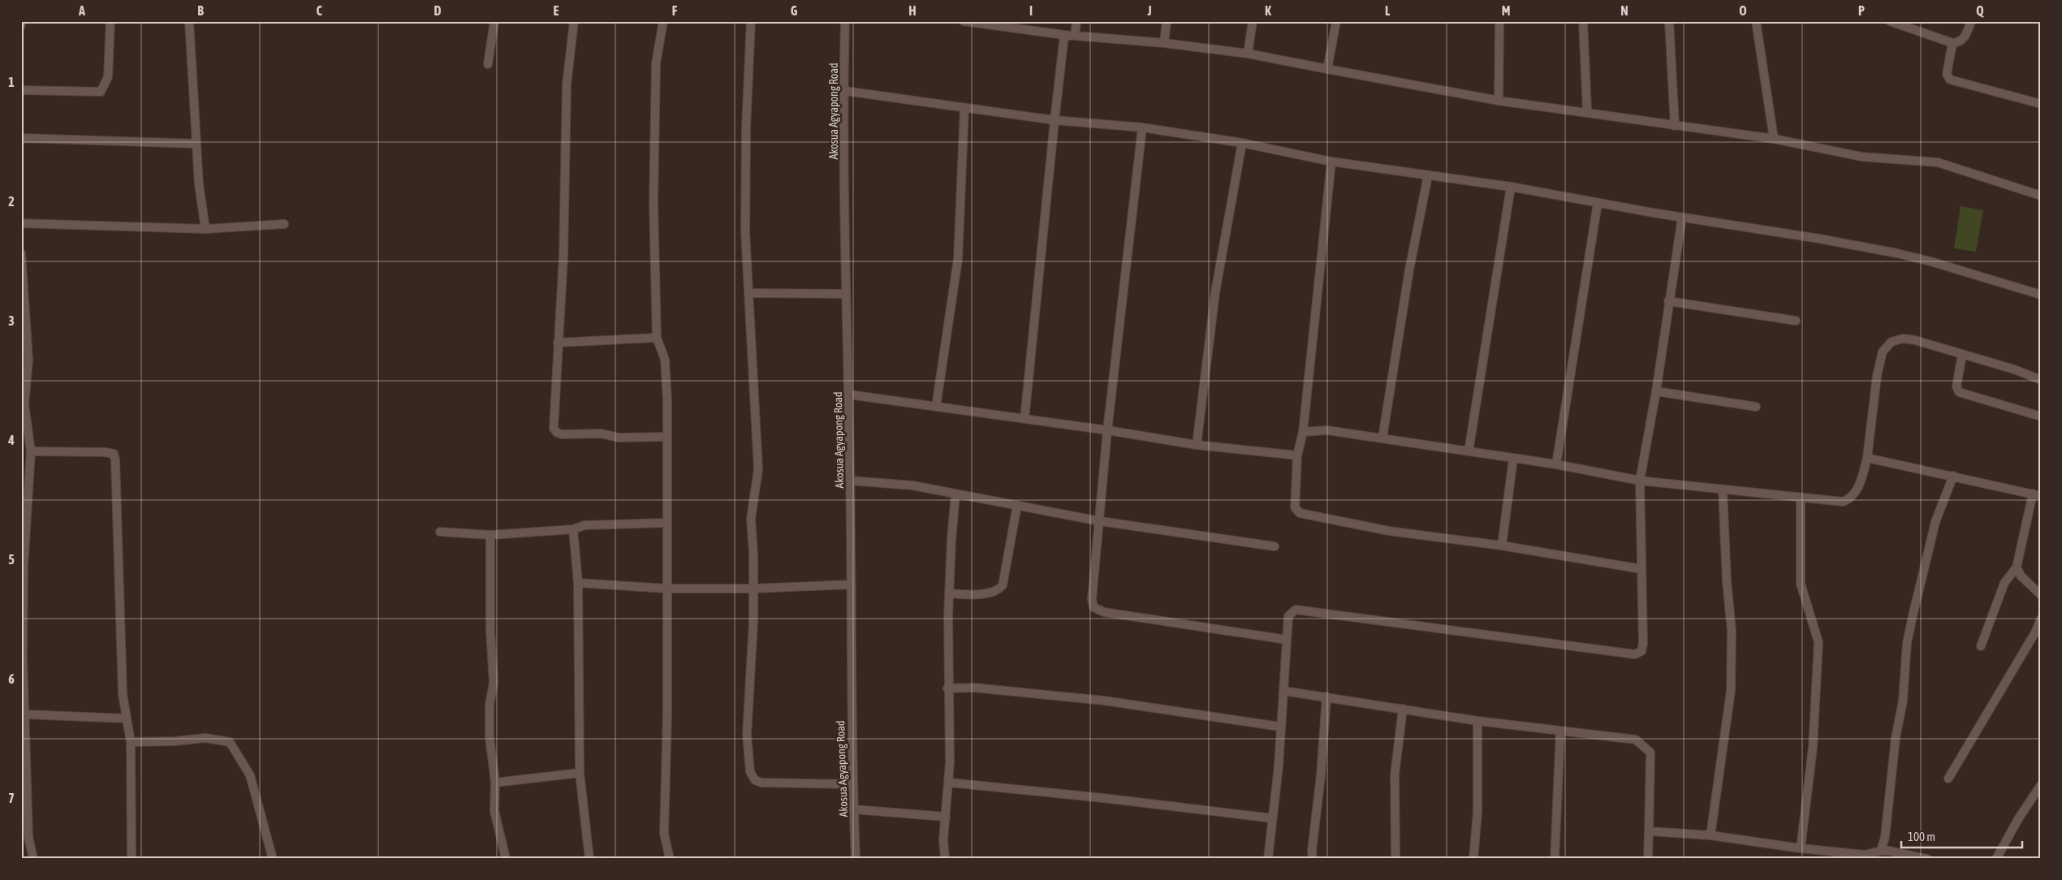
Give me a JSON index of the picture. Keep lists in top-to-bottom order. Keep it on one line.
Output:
{"streets":{"street":["Akosua Agyapong Road"]},"scale_bar":"100 m","grid":{"columns":["A","B","C","D","E","F","G","H","I","J","K","L","M","N","O","P","Q"],"rows":["1","2","3","4","5","6","7"]}}
